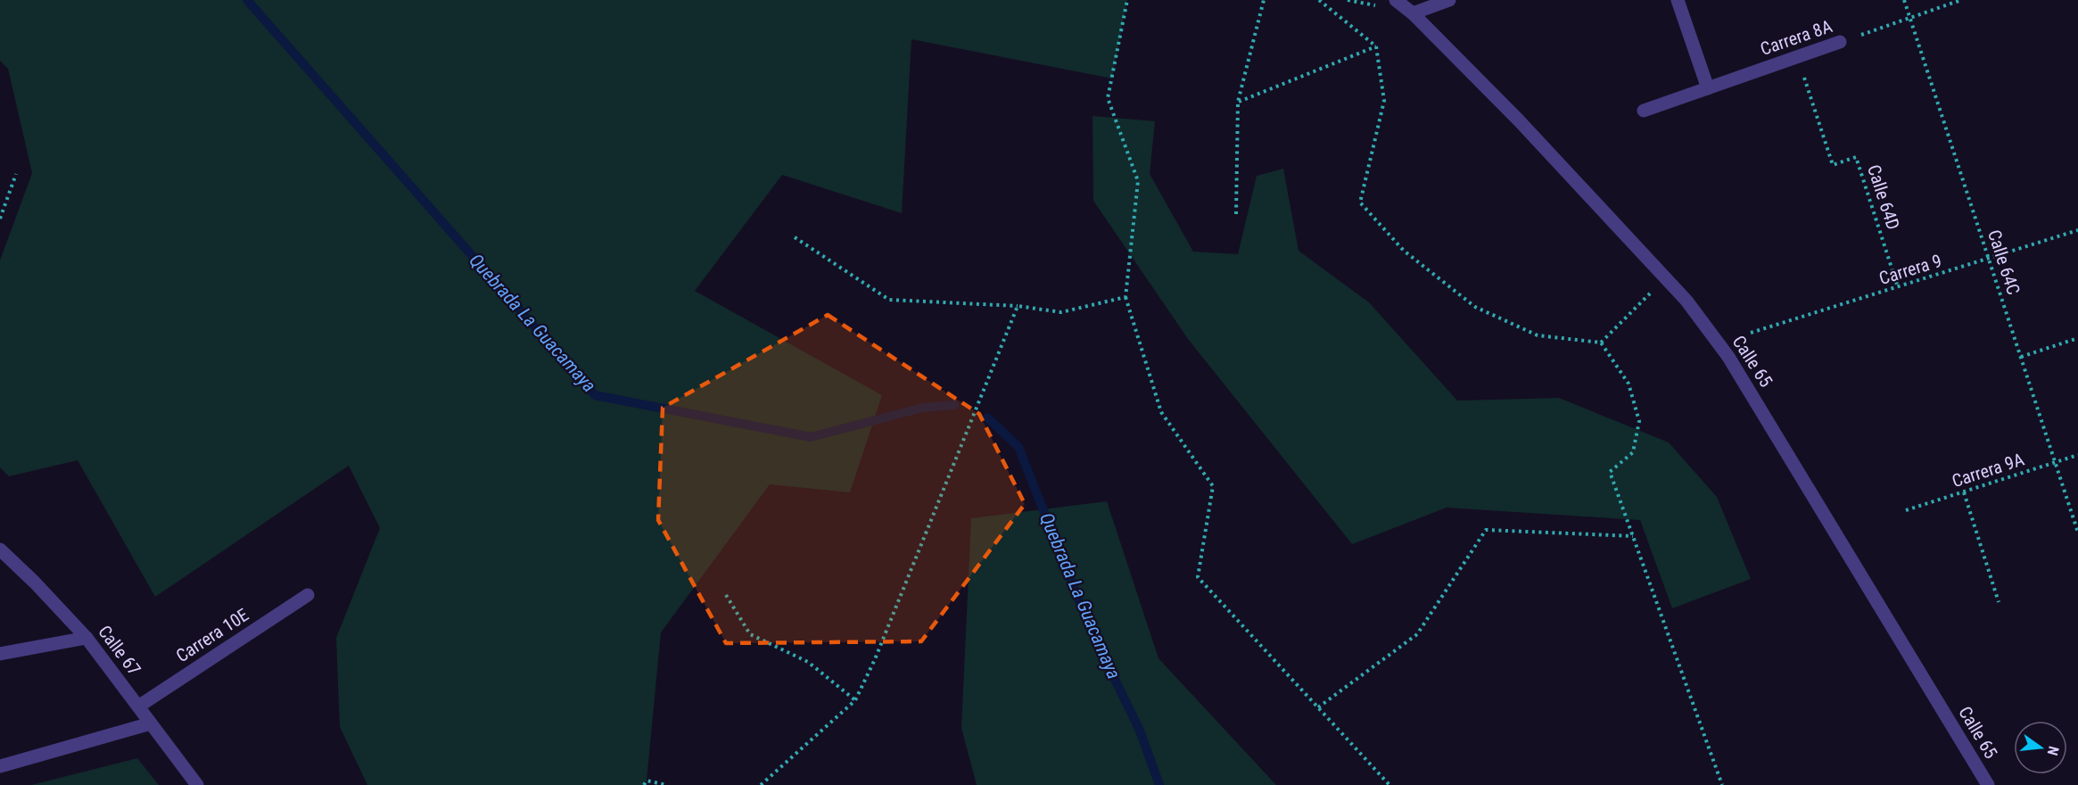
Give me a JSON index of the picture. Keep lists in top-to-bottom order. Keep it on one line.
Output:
{"streets":{"street":["Carrera 8A","Calle 65","Carrera 10E","Calle 67"],"path":["Calle 64D","Calle 64C","Carrera 9","Carrera 9A"]},"crossings":[["Carrera 8A","Calle 64D"],["Carrera 8A","Calle 64C"],["Calle 64D","Carrera 9"],["Calle 64C","Carrera 9"],["Calle 64C","Carrera 9A"],["Carrera 10E","Calle 67"]],"water":["Quebrada La Guacamaya"],"north":"right"}
